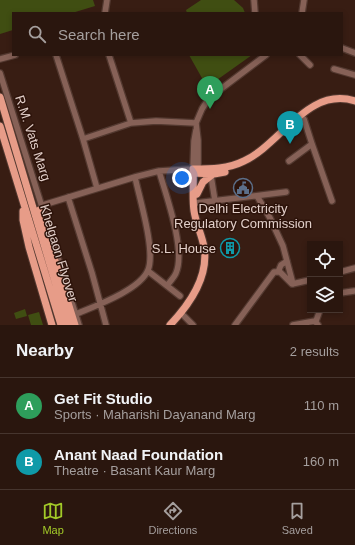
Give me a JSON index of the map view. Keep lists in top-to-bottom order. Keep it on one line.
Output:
{"streets":{"main road":["Khelgaon Flyover"],"street":["R.M. Vats Marg"]},"places":{"public building":["Delhi Electricity Regulatory Commission"],"building":["S.L. House"]},"page":{"search":"Search here","pins":["A","B"],"heading":["Nearby","2 results"],"list":[{"mark":"A","name":"Get Fit Studio","note":"Sports · Maharishi Dayanand Marg","value":"110 m"},{"mark":"B","name":"Anant Naad Foundation","note":"Theatre · Basant Kaur Marg","value":"160 m"}],"nav":["Map","Directions","Saved"]}}
